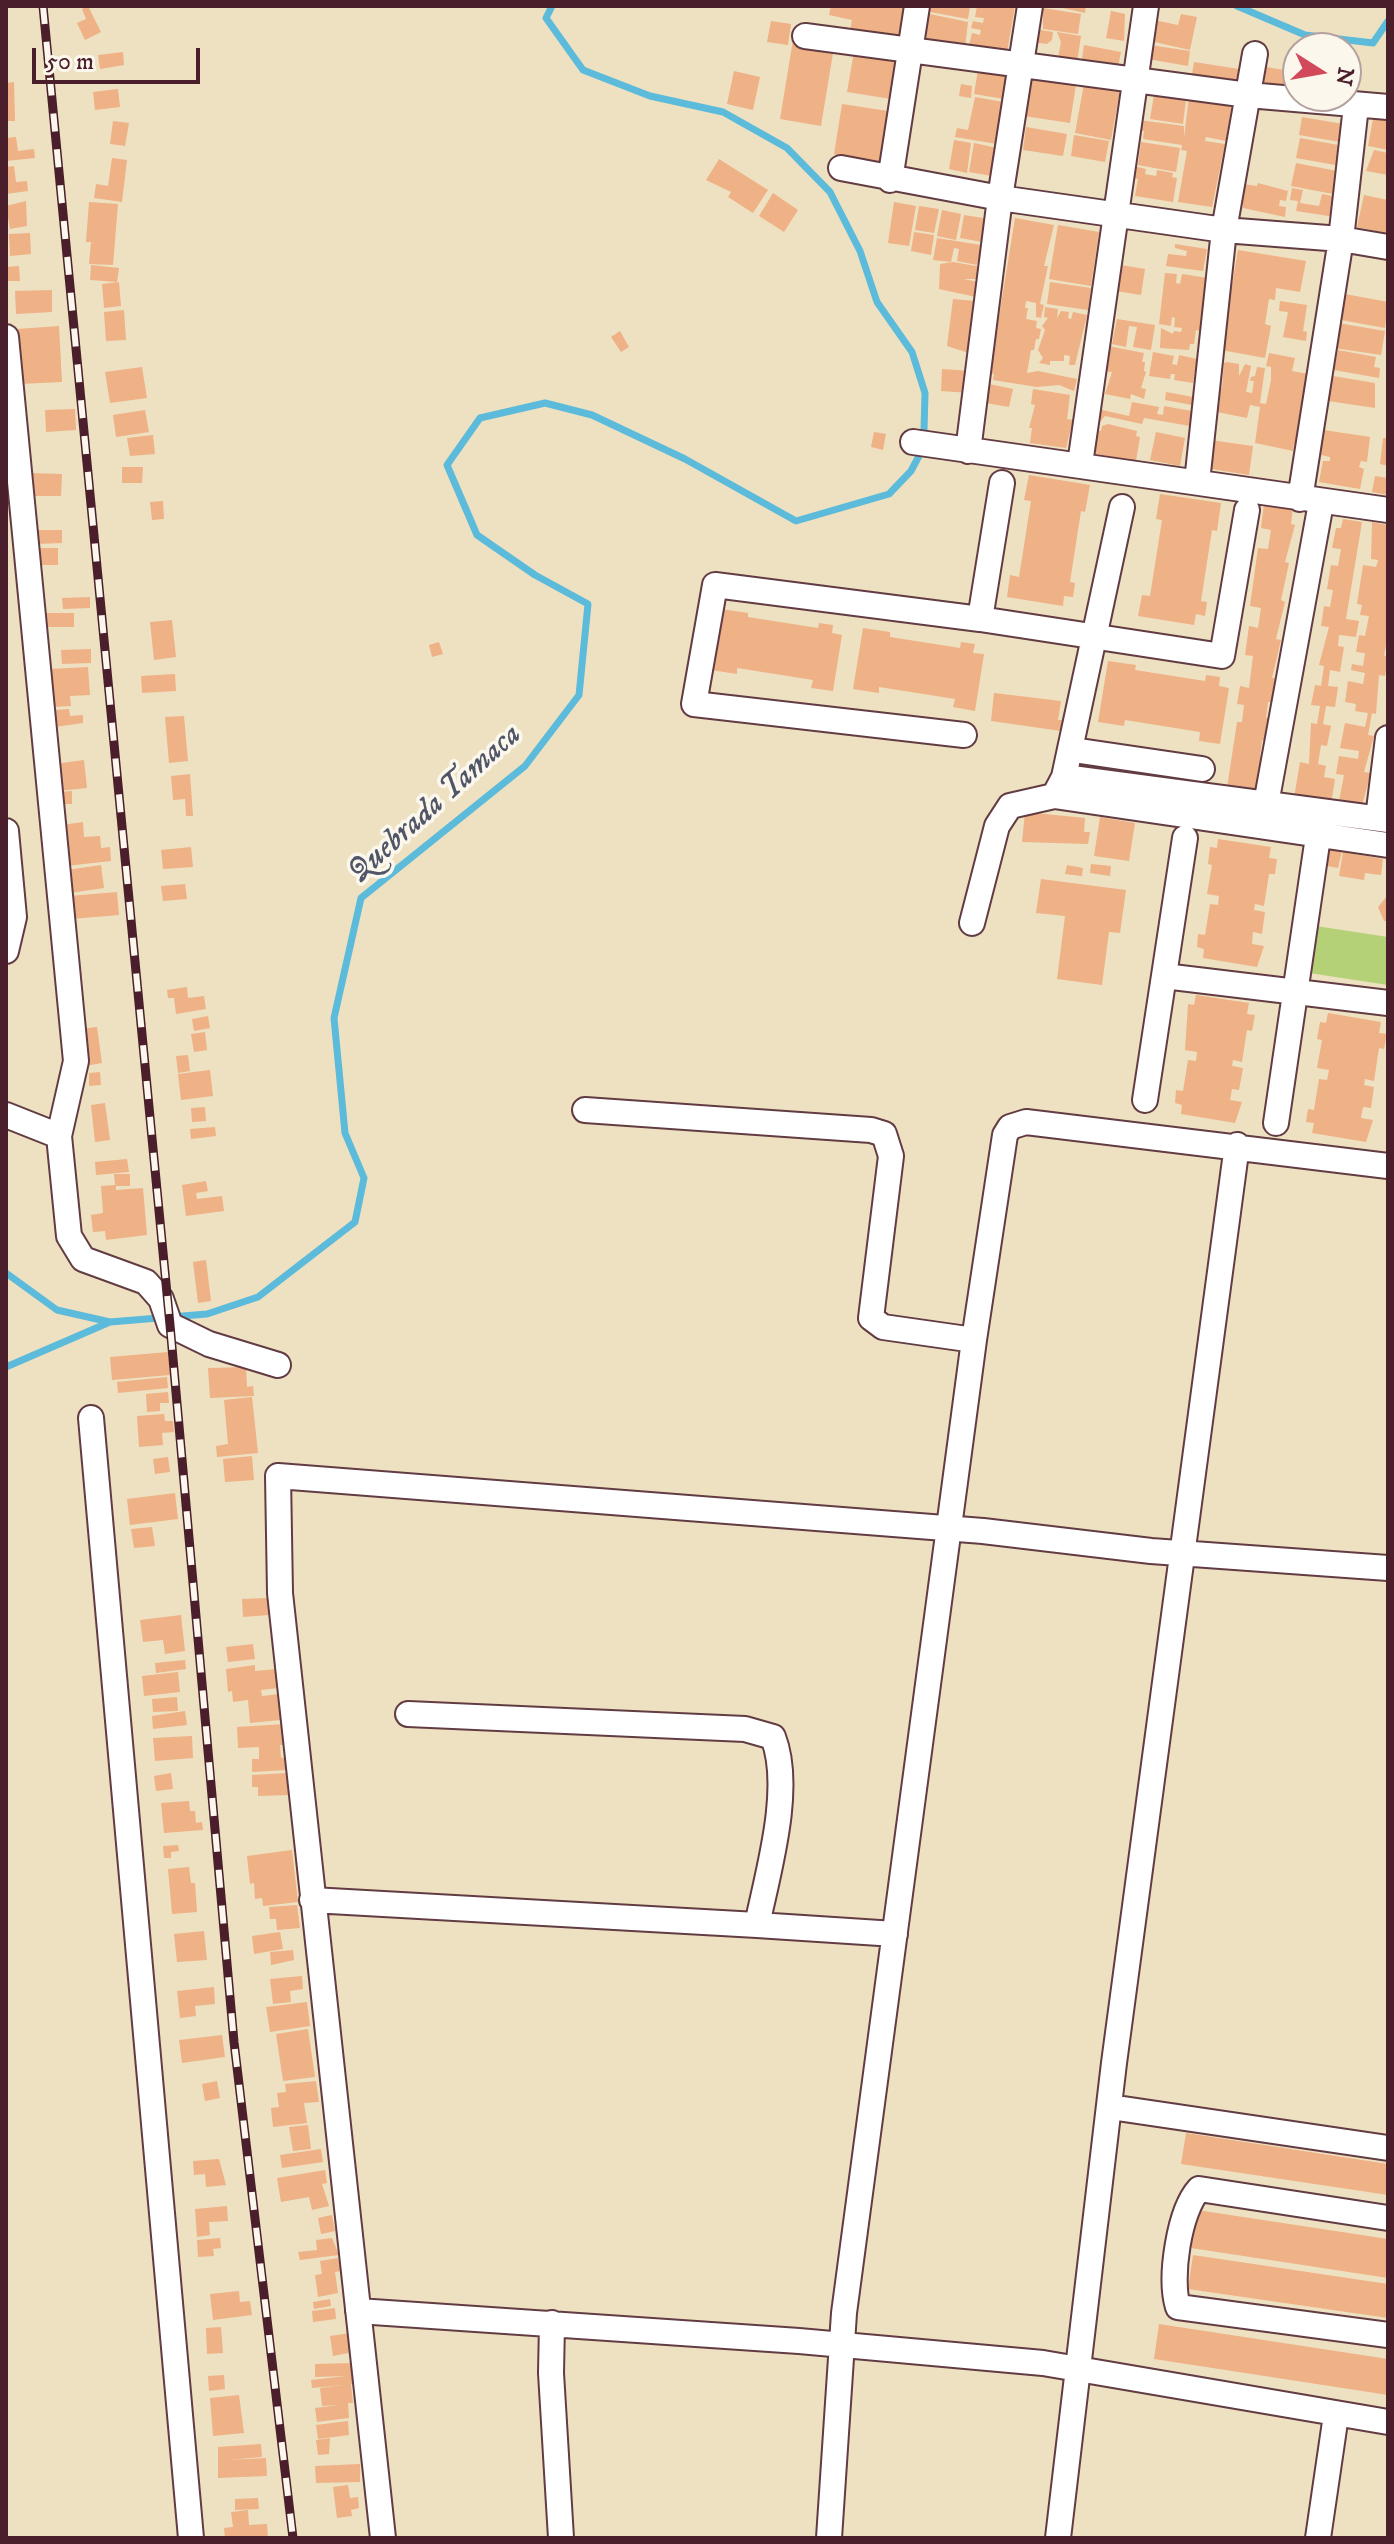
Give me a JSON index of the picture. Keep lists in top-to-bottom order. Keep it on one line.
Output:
{"water":["Quebrada Tamaca"],"scale_bar":"50 m","north":"right"}
